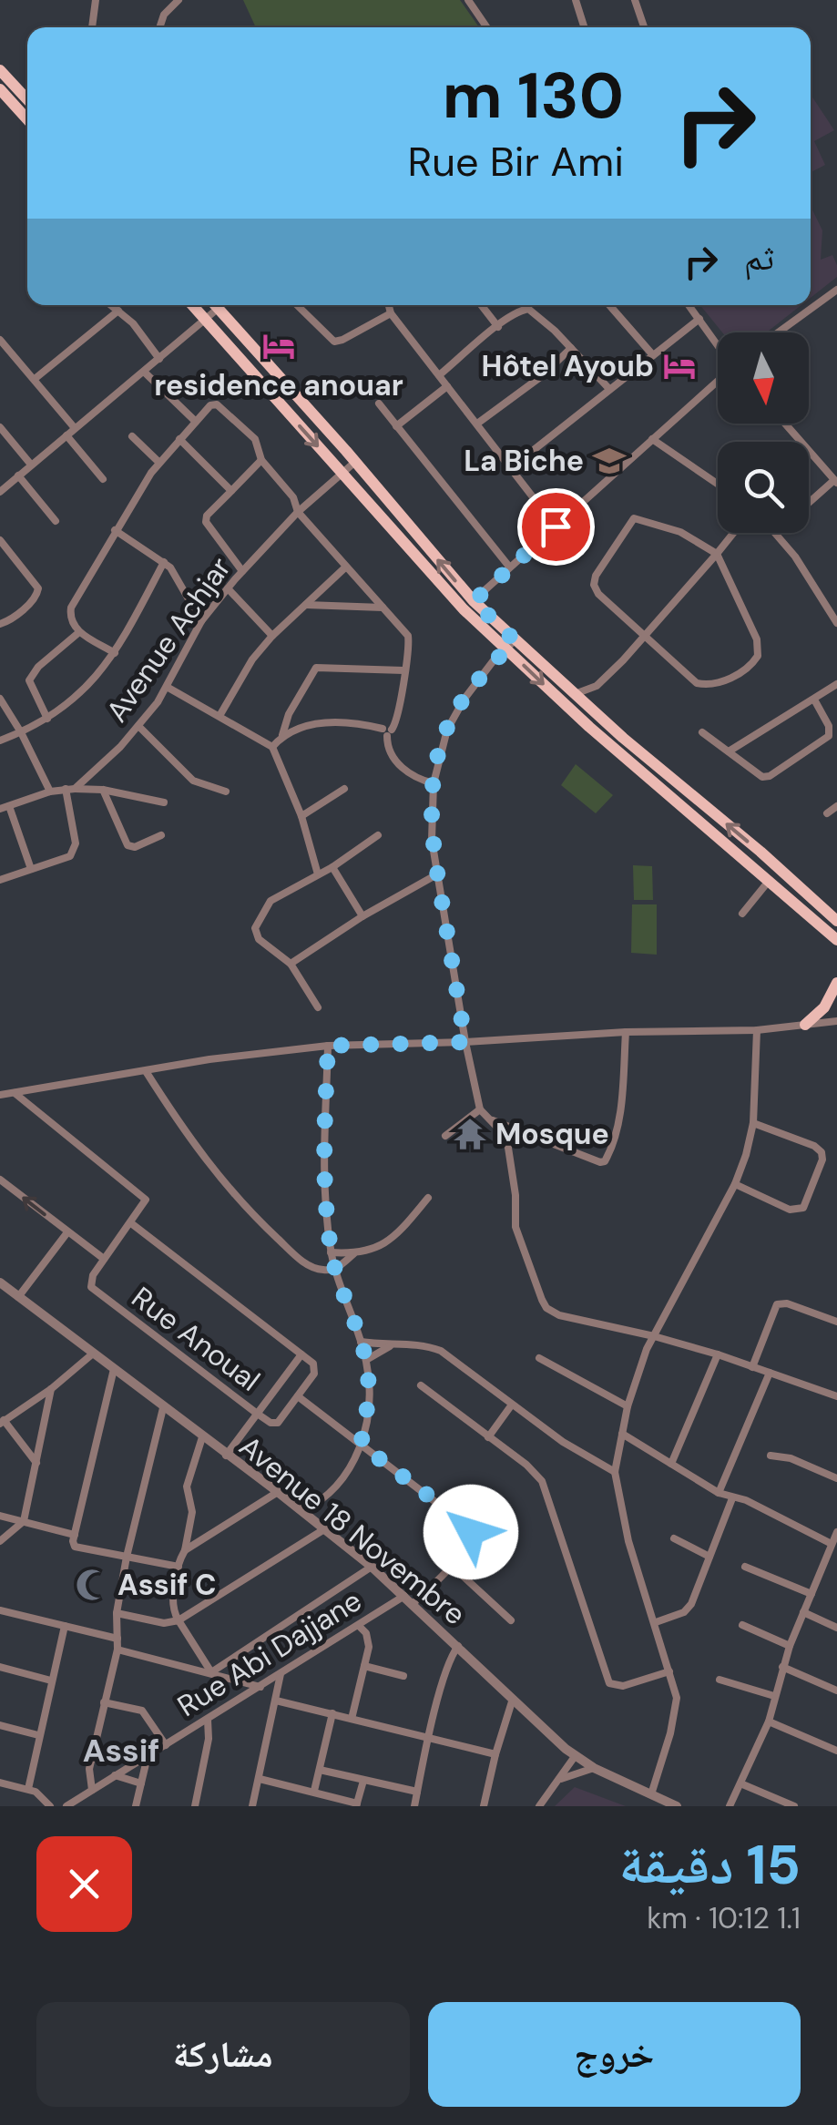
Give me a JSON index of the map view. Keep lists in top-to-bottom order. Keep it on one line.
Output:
{"streets":{"street":["Avenue Achjar","Rue Anoual","Avenue 18 Novembre","Rue Abi Dajjane"]},"crossings":[["Avenue 18 Novembre","Rue Abi Dajjane"]],"districts":["Assif"],"places":{"hotel":["residence anouar","Hôtel Ayoub"],"school or university":["La Biche"],"temple":["Mosque"],"mosque":["Assif C"]},"north":"bottom","page":{"turn":["130 m","Rue Bir Ami"],"then":"ثم","heading":["15 دقيقة","1.1 km · 10:12"],"buttons":["خروج","مشاركة"]}}
